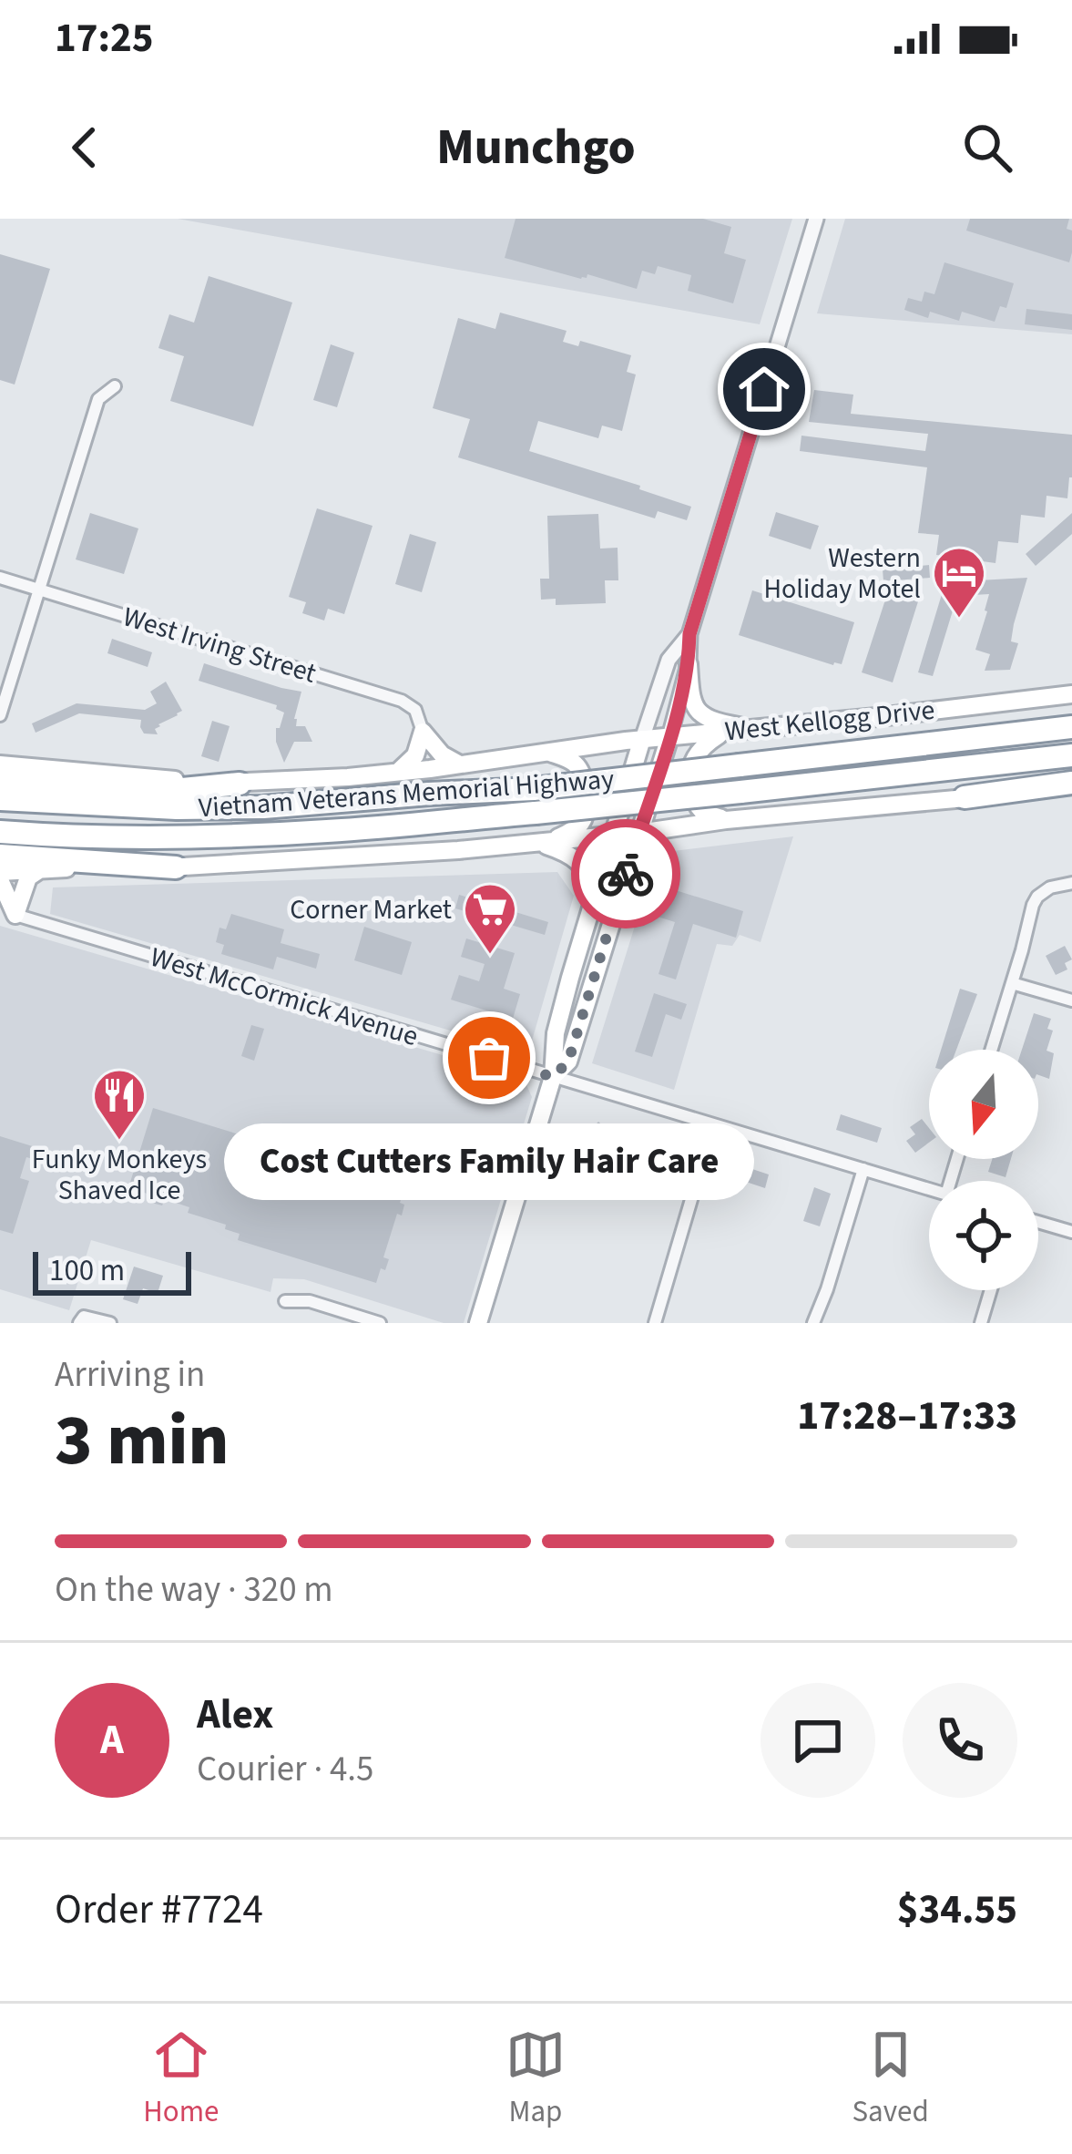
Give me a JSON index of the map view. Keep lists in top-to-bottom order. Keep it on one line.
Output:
{"streets":{"highway":["Vietnam Veterans Memorial Highway"],"main road":["West Kellogg Drive"],"street":["West Irving Street","West McCormick Avenue"]},"places":{"hotel":["Western Holiday Motel"],"supermarket":["Corner Market"],"other":["Cost Cutters Family Hair Care"],"restaurant":["Funky Monkeys Shaved Ice"]},"scale_bar":"100 m","north":"bottom","page":{"status":"17:25","header":"Munchgo","bubble":"Cost Cutters Family Hair Care","scale":"100 m","heading":["3 min","Arriving in","17:28–17:33"],"panel":["Alex","Courier · 4.5","Order #7724","$34.55"],"bar":"On the way · 320 m","round":"A","tabs":["Home","Map","Saved"]}}
